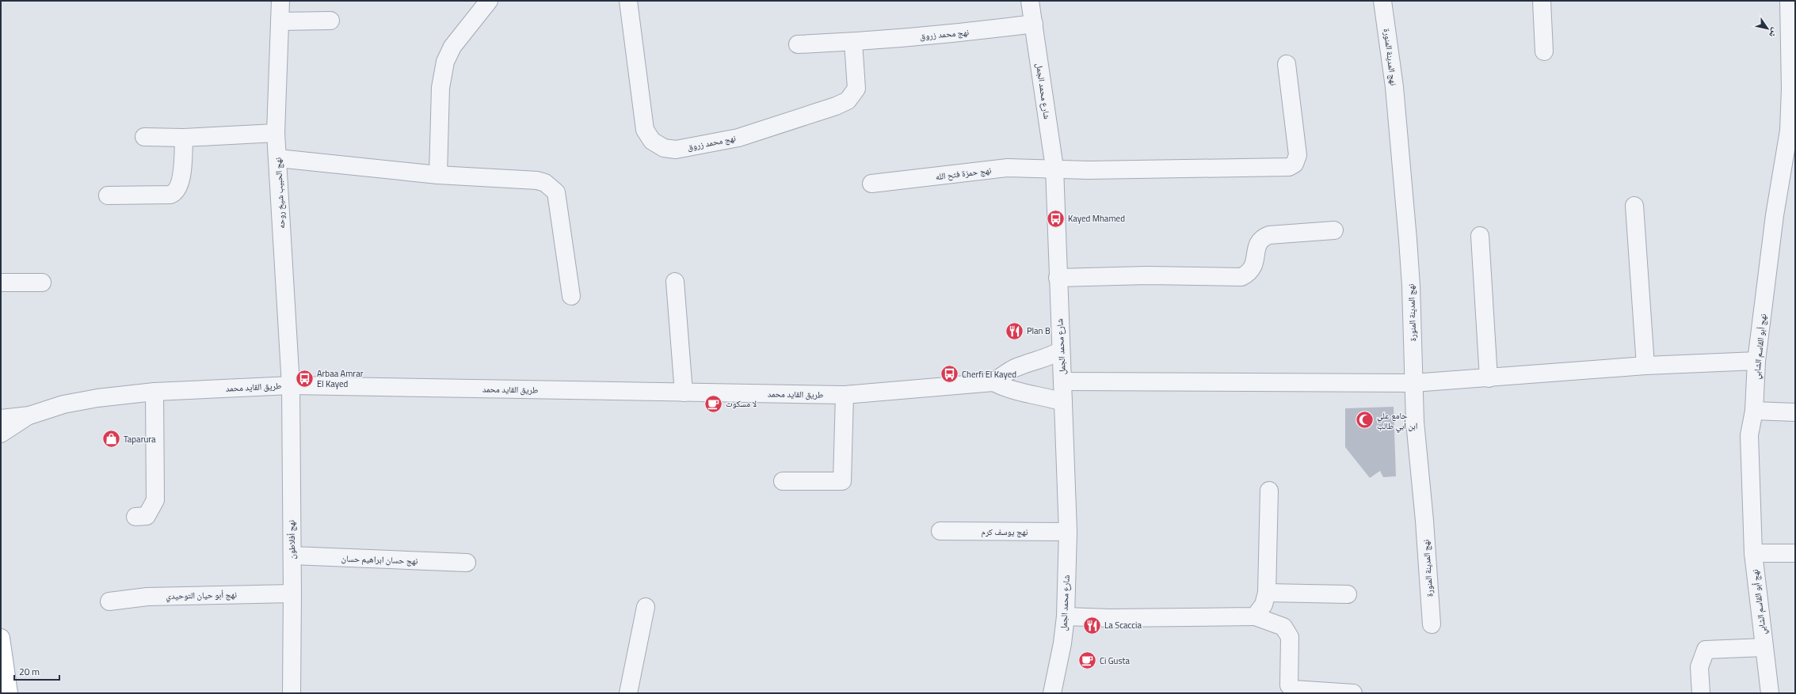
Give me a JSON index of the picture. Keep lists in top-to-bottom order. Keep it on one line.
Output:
{"streets":{"street":["نهج محمد زروق","نهج المدينة المنورة","شارع محمد الجمل","نهج حمزة فتح الله","نهج الحبيب شيخ روحه","نهج أبو القاسم الشابي","طريق القايد محمد","نهج يوسف كرم","نهج أفلاطون","نهج حسان ابراهيم حسان","نهج أبو حيان التوحيدي"]},"crossings":[["نهج محمد زروق","شارع محمد الجمل"],["شارع محمد الجمل","نهج حمزة فتح الله"],["شارع محمد الجمل","نهج يوسف كرم"],["نهج الحبيب شيخ روحه","طريق القايد محمد"],["نهج الحبيب شيخ روحه","نهج أفلاطون"],["طريق القايد محمد","نهج أفلاطون"],["نهج أفلاطون","نهج حسان ابراهيم حسان"],["نهج أفلاطون","نهج أبو حيان التوحيدي"]],"places":{"bus stop":["Kayed Mhamed","Cherfi El Kayed","Arbaa Amrar El Kayed"],"restaurant":["Plan B","La Scaccia"],"cafe":["لا مسكوت","Ci Gusta"],"mosque":["جامع علي ابن أبي طالب"],"shop":["Taparura"]},"scale_bar":"20 m","north":"bottom right"}
